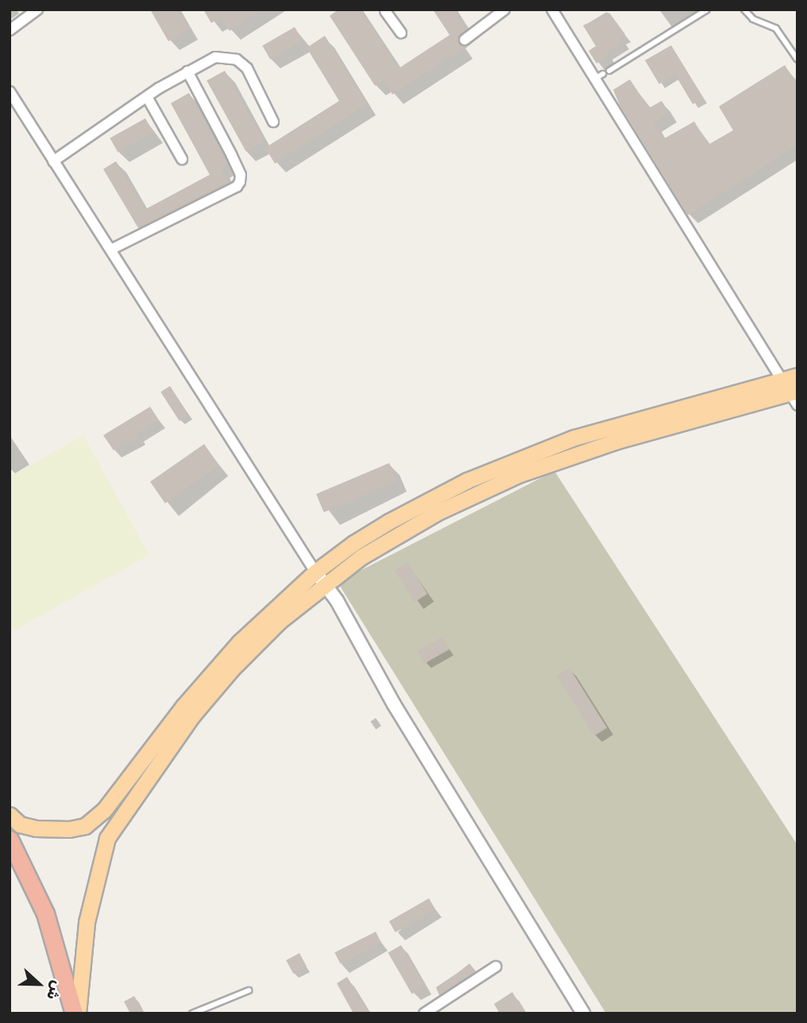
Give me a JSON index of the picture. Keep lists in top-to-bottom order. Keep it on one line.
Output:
{"north":"right"}
